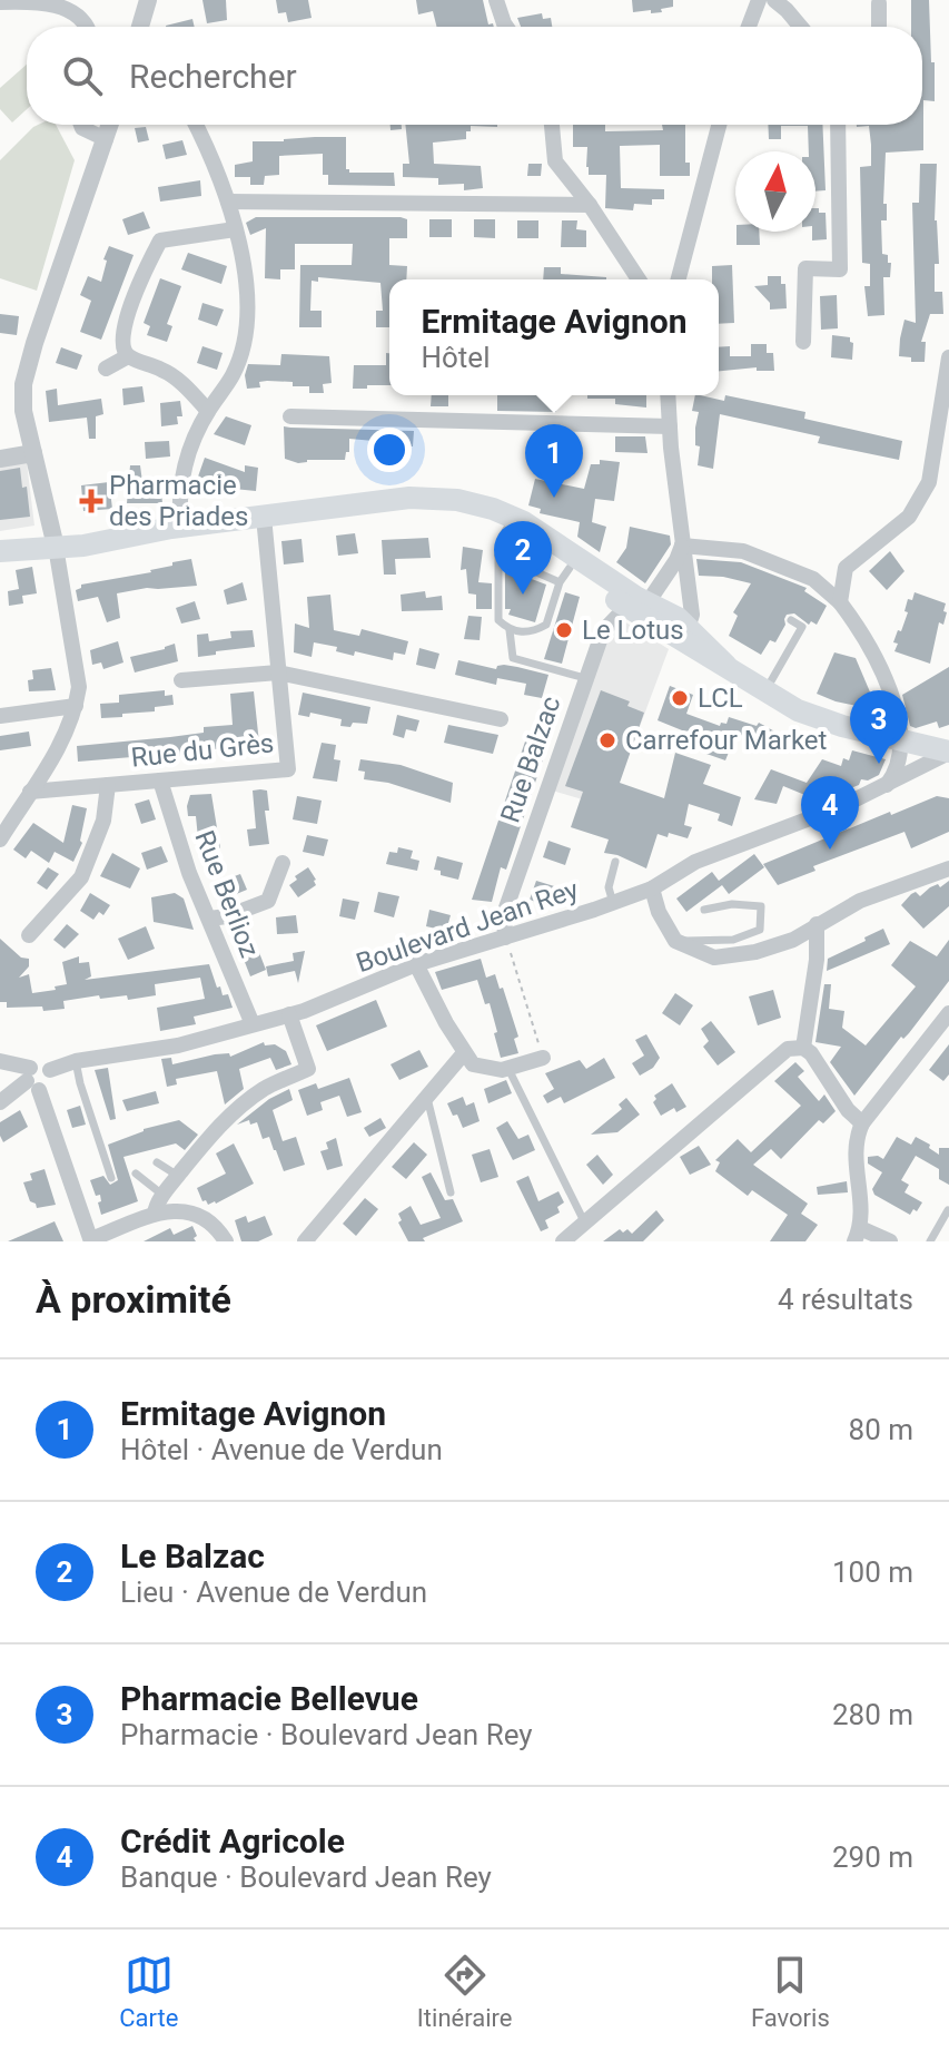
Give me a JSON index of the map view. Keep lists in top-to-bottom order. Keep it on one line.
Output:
{"streets":{"street":["Rue du Grès","Rue Balzac","Rue Berlioz","Boulevard Jean Rey"]},"crossings":[["Rue du Grès","Rue Berlioz"],["Rue Balzac","Boulevard Jean Rey"],["Rue Berlioz","Boulevard Jean Rey"]],"places":{"health":["Pharmacie des Priades"],"other":["Le Lotus","LCL","Carrefour Market"]},"north":"top","page":{"search":"Rechercher","popup":["Ermitage Avignon","Hôtel"],"pins":["1","2","3","4"],"heading":["À proximité","4 résultats"],"list":[{"mark":"1","name":"Ermitage Avignon","note":"Hôtel · Avenue de Verdun","value":"80 m"},{"mark":"2","name":"Le Balzac","note":"Lieu · Avenue de Verdun","value":"100 m"},{"mark":"3","name":"Pharmacie Bellevue","note":"Pharmacie · Boulevard Jean Rey","value":"280 m"},{"mark":"4","name":"Crédit Agricole","note":"Banque · Boulevard Jean Rey","value":"290 m"}],"nav":["Carte","Itinéraire","Favoris"]}}
